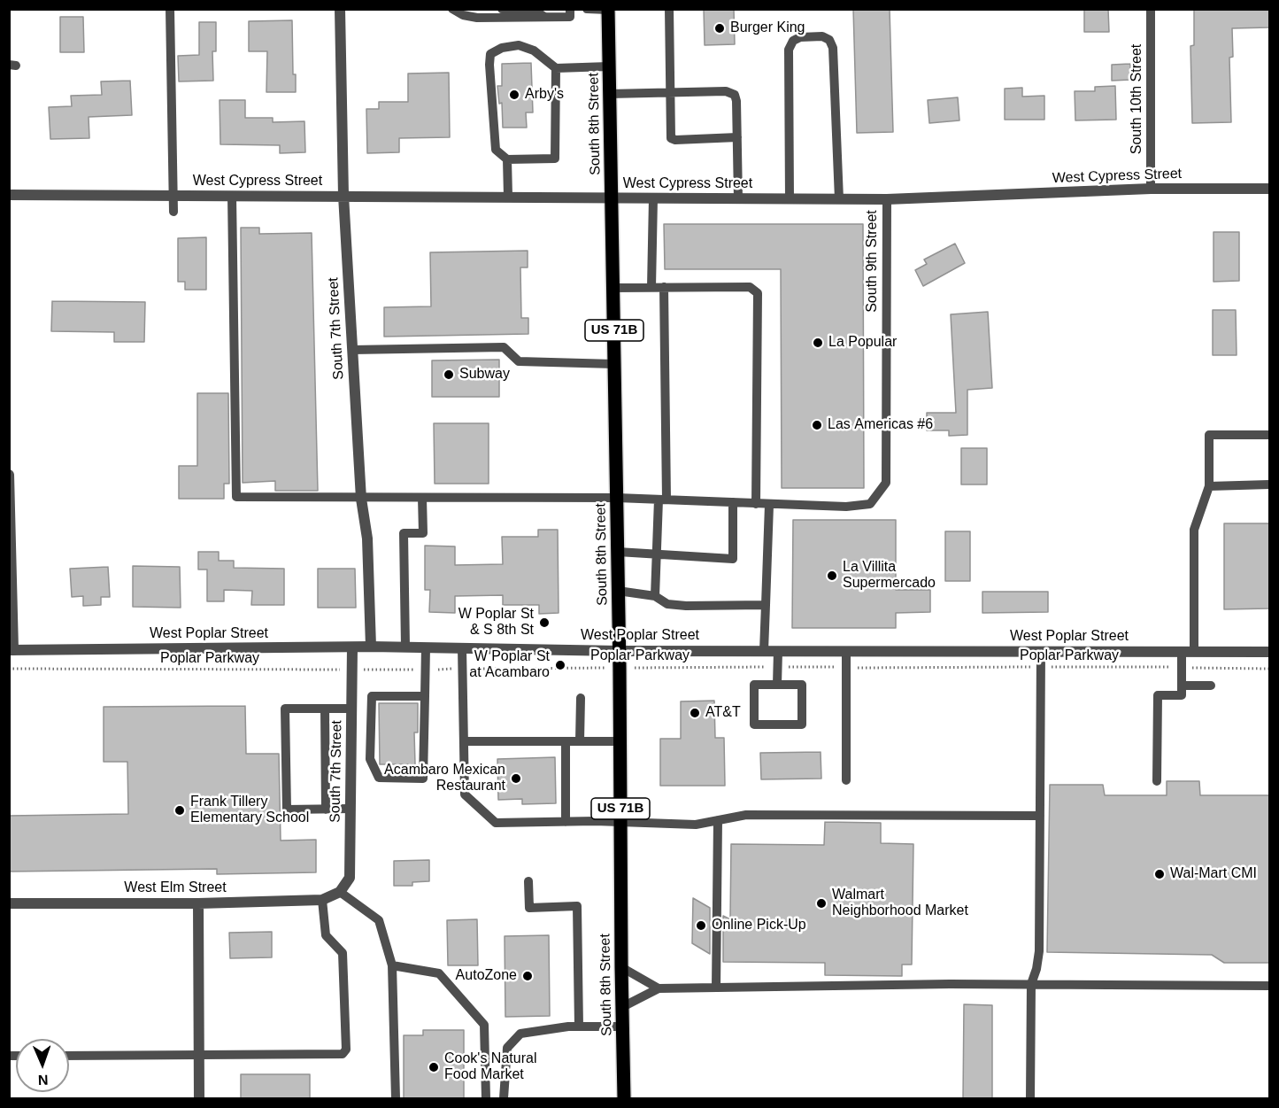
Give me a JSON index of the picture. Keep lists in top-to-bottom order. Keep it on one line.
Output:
{"streets":{"main road":["South 8th Street","US 71B"],"street":["West Cypress Street","South 7th Street","West Poplar Street","West Elm Street"],"lane":["South 10th Street","South 9th Street"],"path":["Poplar Parkway"]},"crossings":[["South 10th Street","West Cypress Street"],["South 8th Street","West Cypress Street"],["South 8th Street","West Poplar Street"],["South 8th Street","Poplar Parkway"],["West Cypress Street","South 9th Street"],["West Cypress Street","South 7th Street"],["South 7th Street","West Poplar Street"],["South 7th Street","Poplar Parkway"],["South 7th Street","West Elm Street"]],"places":["Burger King","Arby's","La Popular","Subway","Las Americas #6","La Villita Supermercado","W Poplar St & S 8th St","W Poplar St at Acambaro","AT&T","Acambaro Mexican Restaurant","Frank Tillery Elementary School","Wal-Mart CMI","Walmart Neighborhood Market","Online Pick-Up","AutoZone","Cook's Natural Food Market"],"north":"bottom"}
